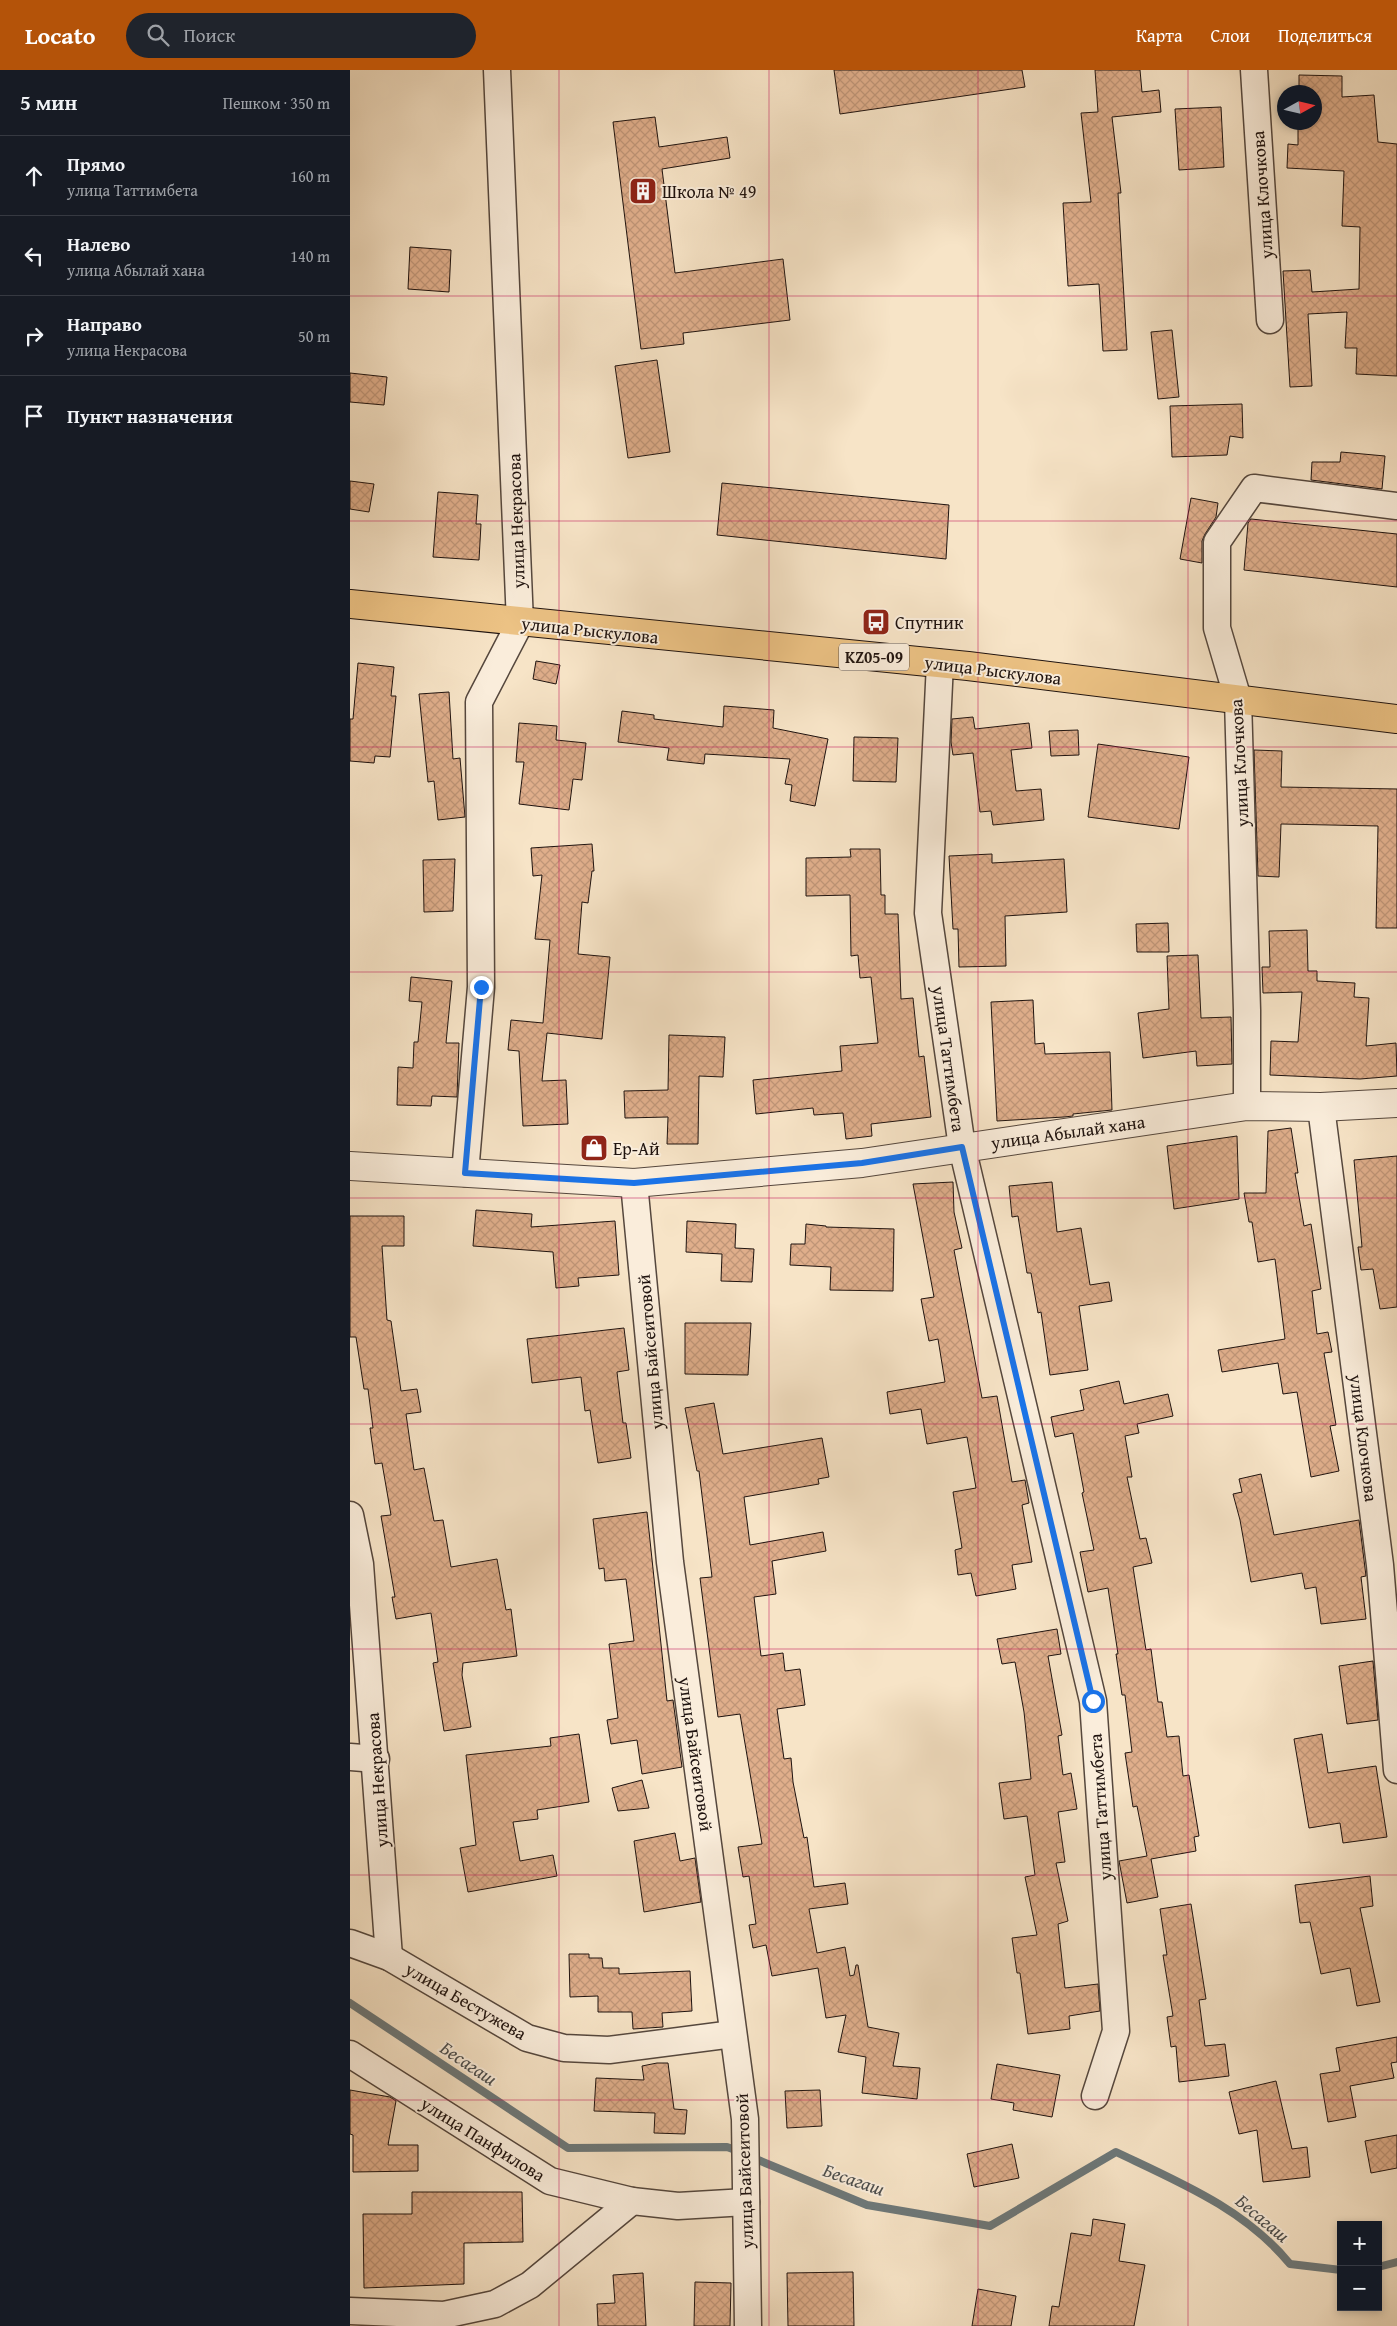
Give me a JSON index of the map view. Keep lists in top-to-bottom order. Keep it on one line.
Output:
{"streets":{"main road":["улица Рыскулова","KZ05-09"],"street":["улица Клочкова","улица Некрасова","улица Таттимбета","улица Абылай хана","улица Байсеитовой","улица Бестужева","улица Панфилова"]},"crossings":[["улица Клочкова","улица Рыскулова"],["улица Клочкова","улица Абылай хана"],["улица Некрасова","улица Рыскулова"],["улица Некрасова","улица Абылай хана"],["улица Некрасова","улица Бестужева"],["улица Рыскулова","улица Таттимбета"],["улица Таттимбета","улица Абылай хана"],["улица Абылай хана","улица Байсеитовой"],["улица Байсеитовой","улица Бестужева"],["улица Байсеитовой","улица Панфилова"]],"water":["Бесагаш"],"places":{"building":["Школа № 49"],"bus stop":["Спутник"],"shop":["Ер-Ай"]},"north":"right","page":{"header":"Locato","search":"Поиск","nav":["Карта","Слои","Поделиться"],"heading":["5 мин","Пешком · 350 m"],"list":[["Прямо","улица Таттимбета","160 m"],["Налево","улица Абылай хана","140 m"],["Направо","улица Некрасова","50 m"],"Пункт назначения"],"map_buttons":["+","−"]}}
